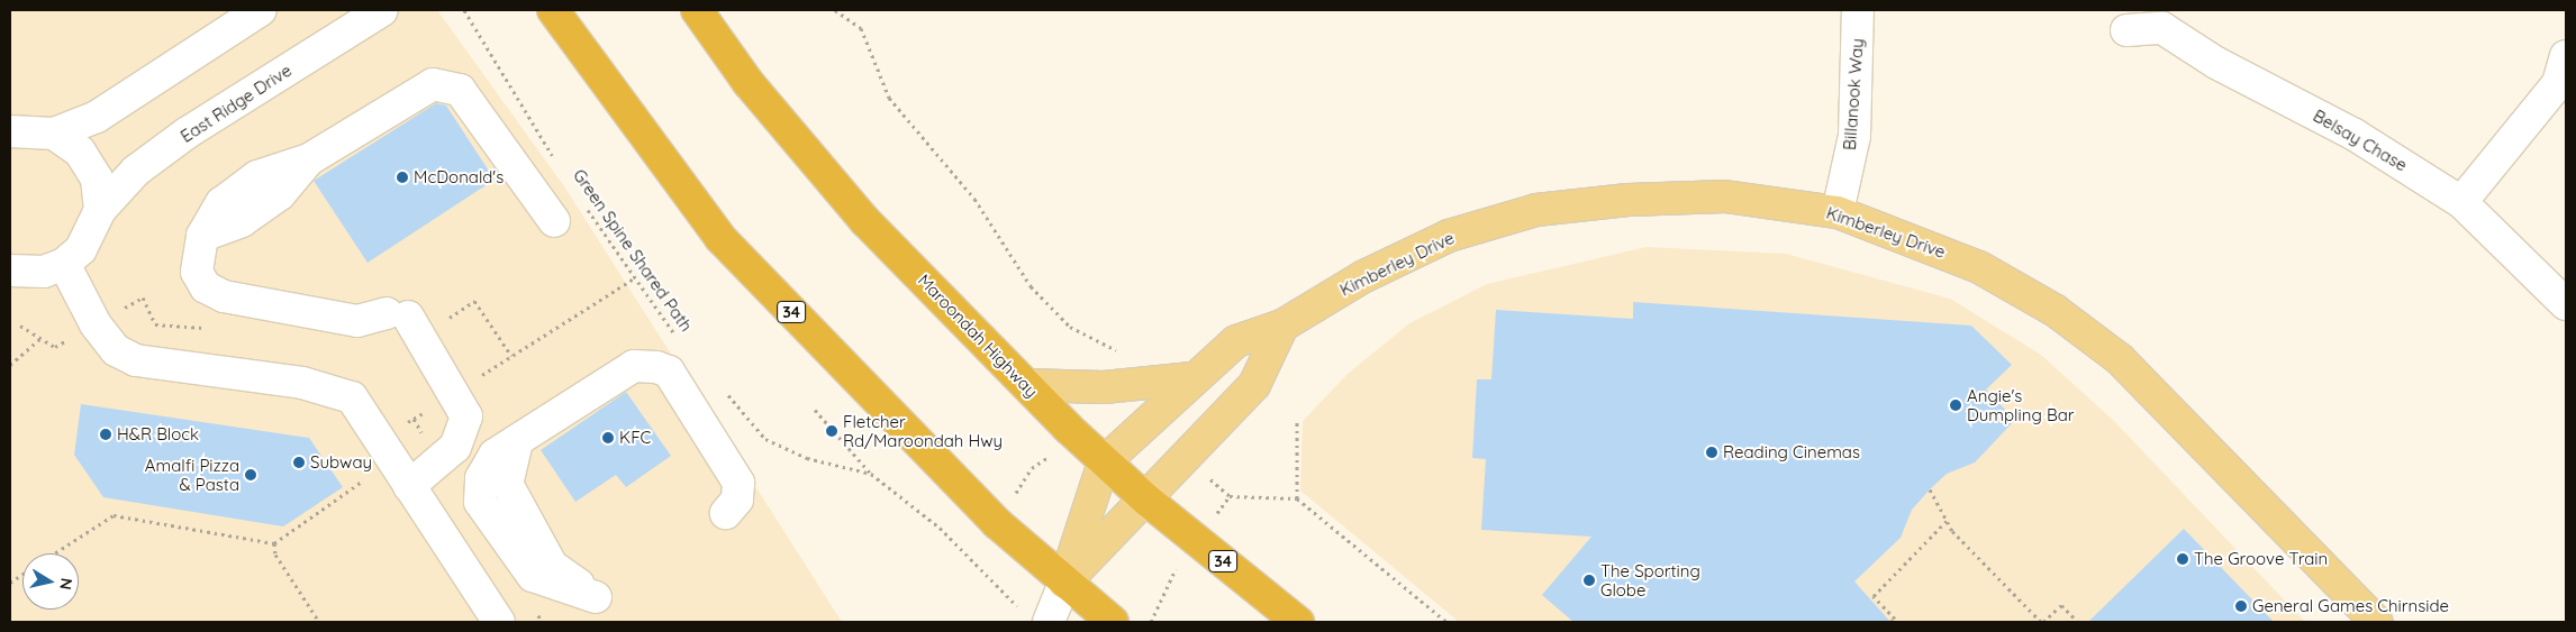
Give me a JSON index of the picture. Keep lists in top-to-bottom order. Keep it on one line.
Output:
{"streets":{"highway":["34","Maroondah Highway"],"main road":["Kimberley Drive"],"street":["Billanook Way","East Ridge Drive","Belsay Chase"],"path":["Green Spine Shared Path"]},"crossings":[["Billanook Way","Kimberley Drive"],["Kimberley Drive","34"],["Kimberley Drive","Maroondah Highway"]],"places":["McDonald's","Angie's Dumpling Bar","Fletcher Rd/Maroondah Hwy","H&R Block","KFC","Reading Cinemas","Subway","Amalfi Pizza & Pasta","The Groove Train","The Sporting Globe","General Games Chirnside"],"north":"right"}
